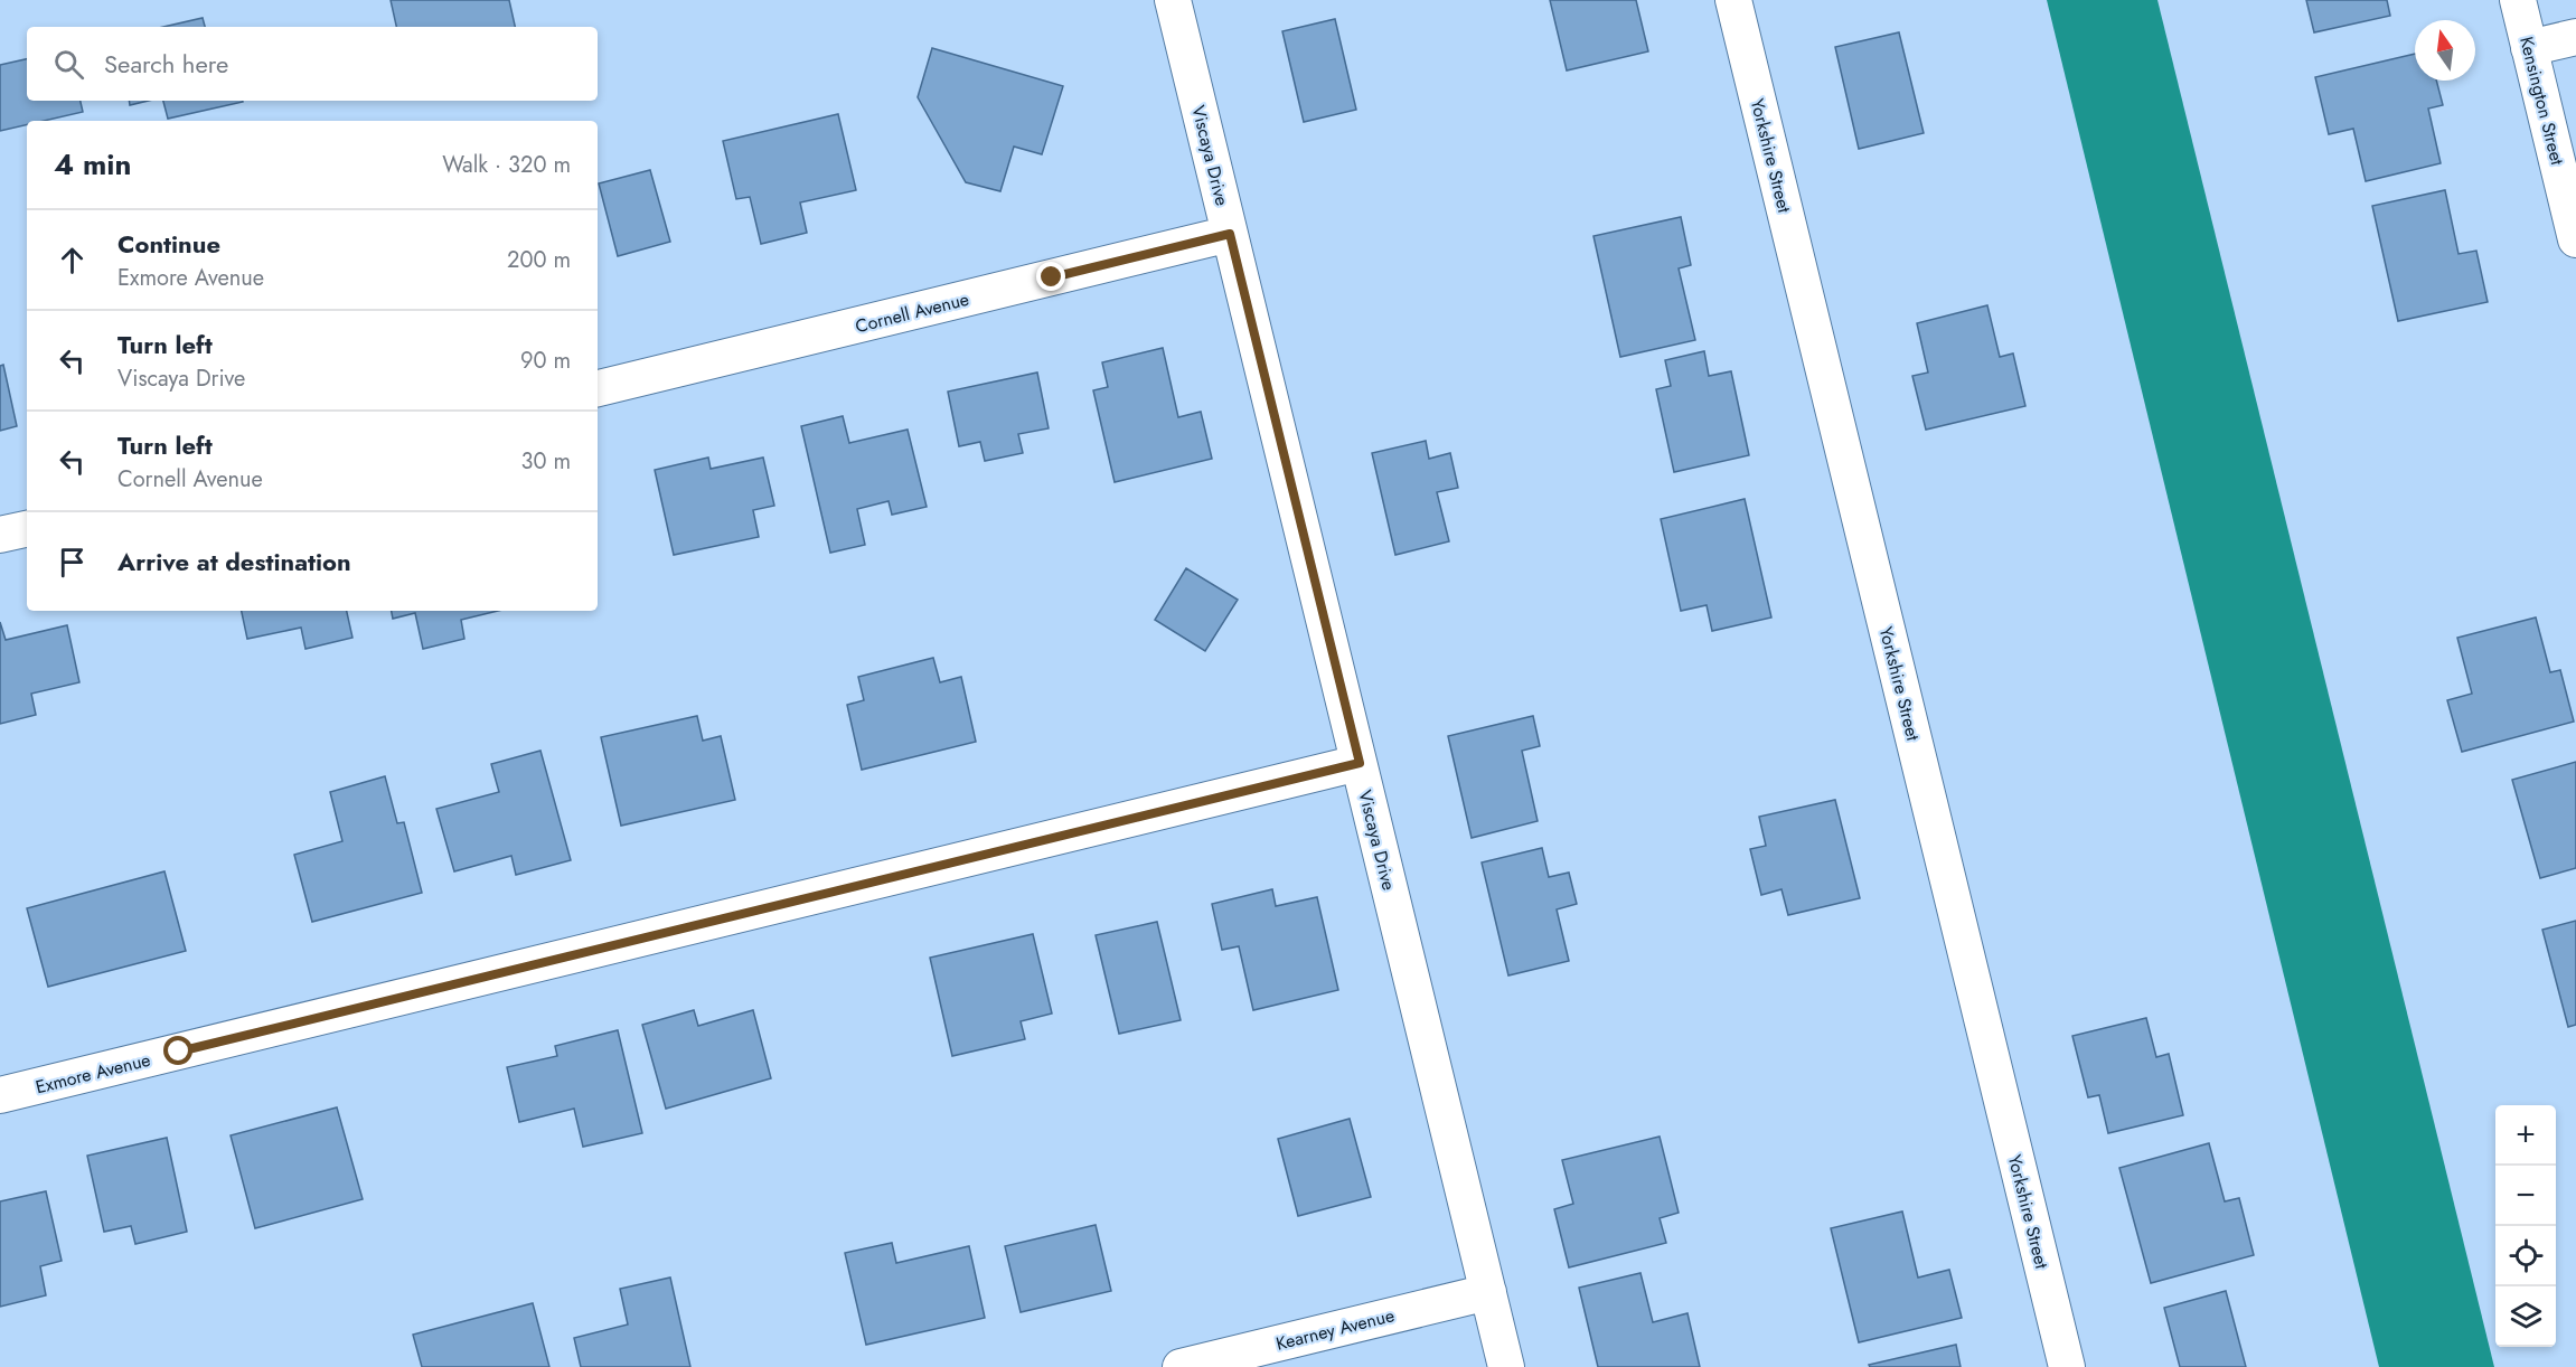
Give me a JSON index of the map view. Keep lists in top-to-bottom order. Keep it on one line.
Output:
{"streets":{"street":["Kensington Street","Viscaya Drive","Yorkshire Street","Cornell Avenue","Exmore Avenue","Kearney Avenue"]},"crossings":[["Viscaya Drive","Cornell Avenue"],["Viscaya Drive","Exmore Avenue"],["Viscaya Drive","Kearney Avenue"]],"north":"top","page":{"search":"Search here","heading":["4 min","Walk · 320 m"],"list":[["Continue","Exmore Avenue","200 m"],["Turn left","Viscaya Drive","90 m"],["Turn left","Cornell Avenue","30 m"],"Arrive at destination"],"map_buttons":["+","−"]}}
